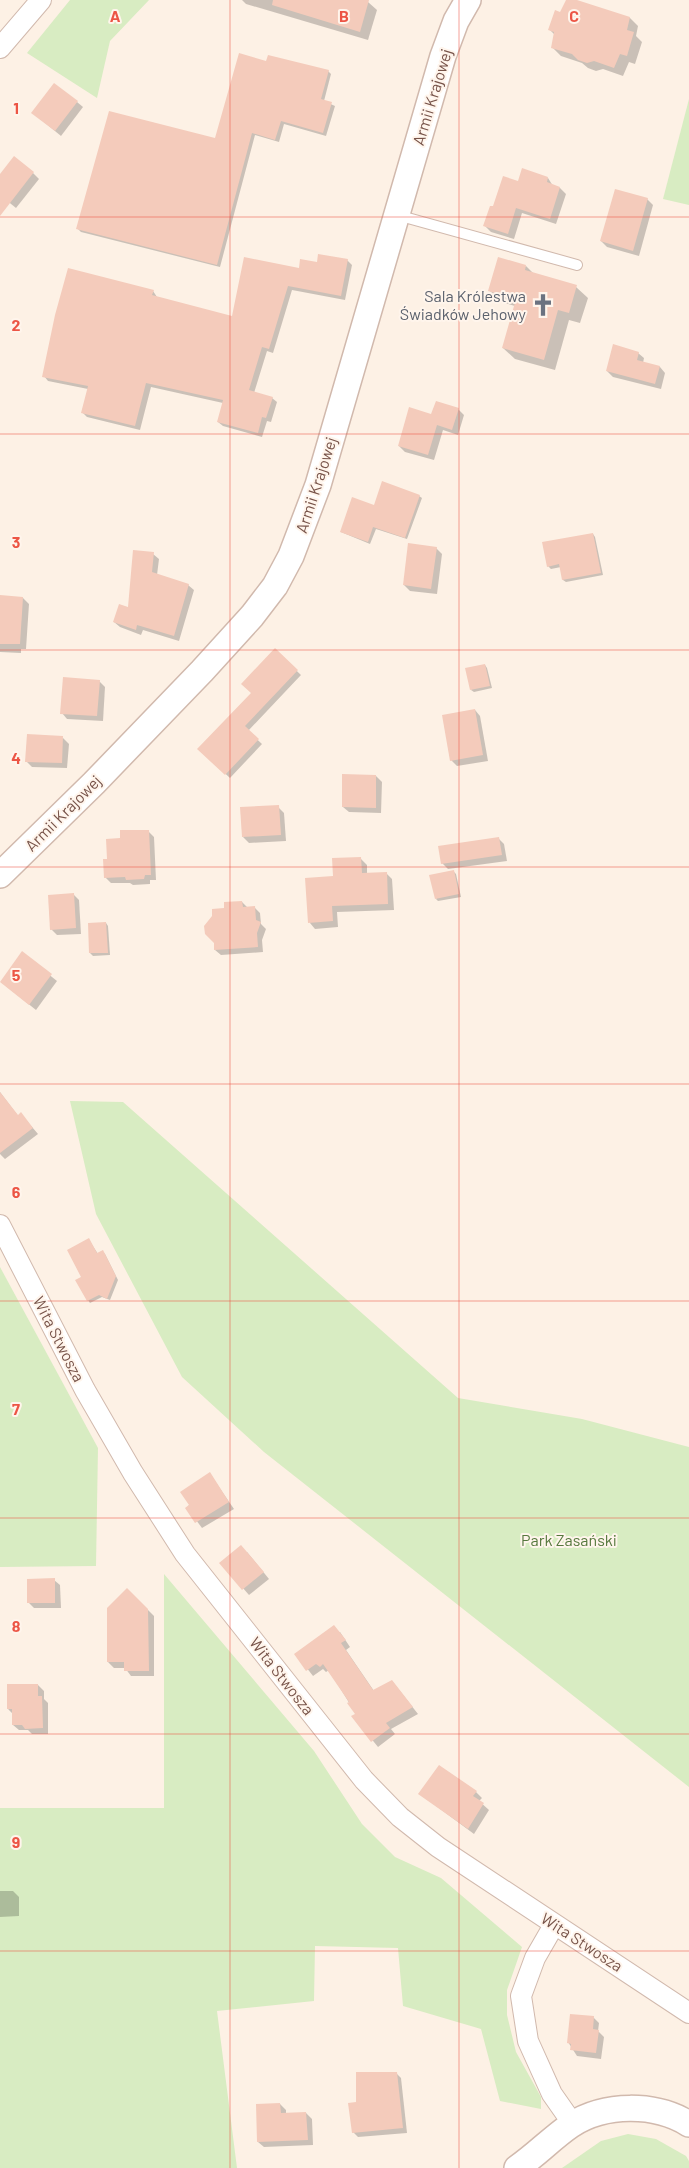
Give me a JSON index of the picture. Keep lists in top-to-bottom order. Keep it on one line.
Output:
{"streets":{"street":["Armii Krajowej","Wita Stwosza"]},"parks":["Park Zasański"],"places":{"church":["Sala Królestwa Świadków Jehowy"]},"grid":{"columns":["A","B","C"],"rows":["1","2","3","4","5","6","7","8","9"]}}
